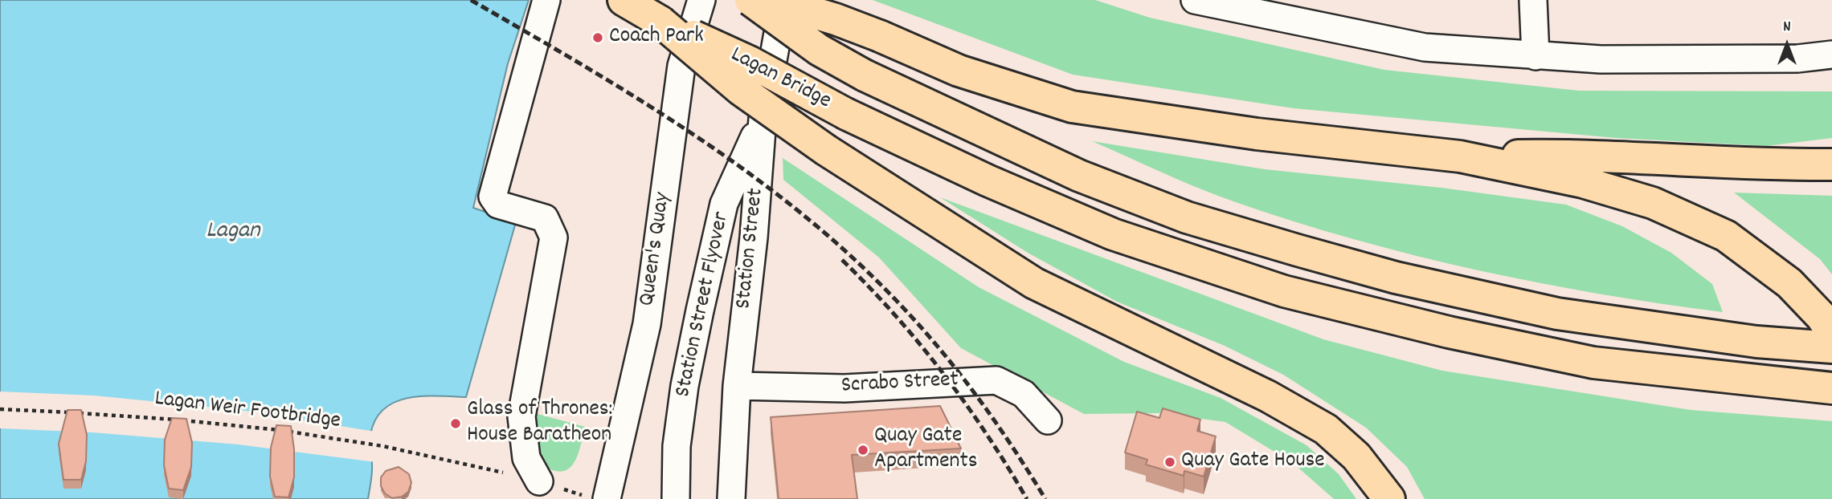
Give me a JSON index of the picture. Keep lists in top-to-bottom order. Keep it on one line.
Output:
{"streets":{"highway":["Lagan Bridge"],"street":["Station Street","Queen's Quay","Station Street Flyover","Scrabo Street"],"path":["Lagan Weir Footbridge"]},"crossings":[["Station Street","Station Street Flyover"],["Station Street","Scrabo Street"]],"water":["Lagan"],"places":["Coach Park","Glass of Thrones: House Baratheon","Quay Gate Apartments","Quay Gate House"],"north":"top"}
